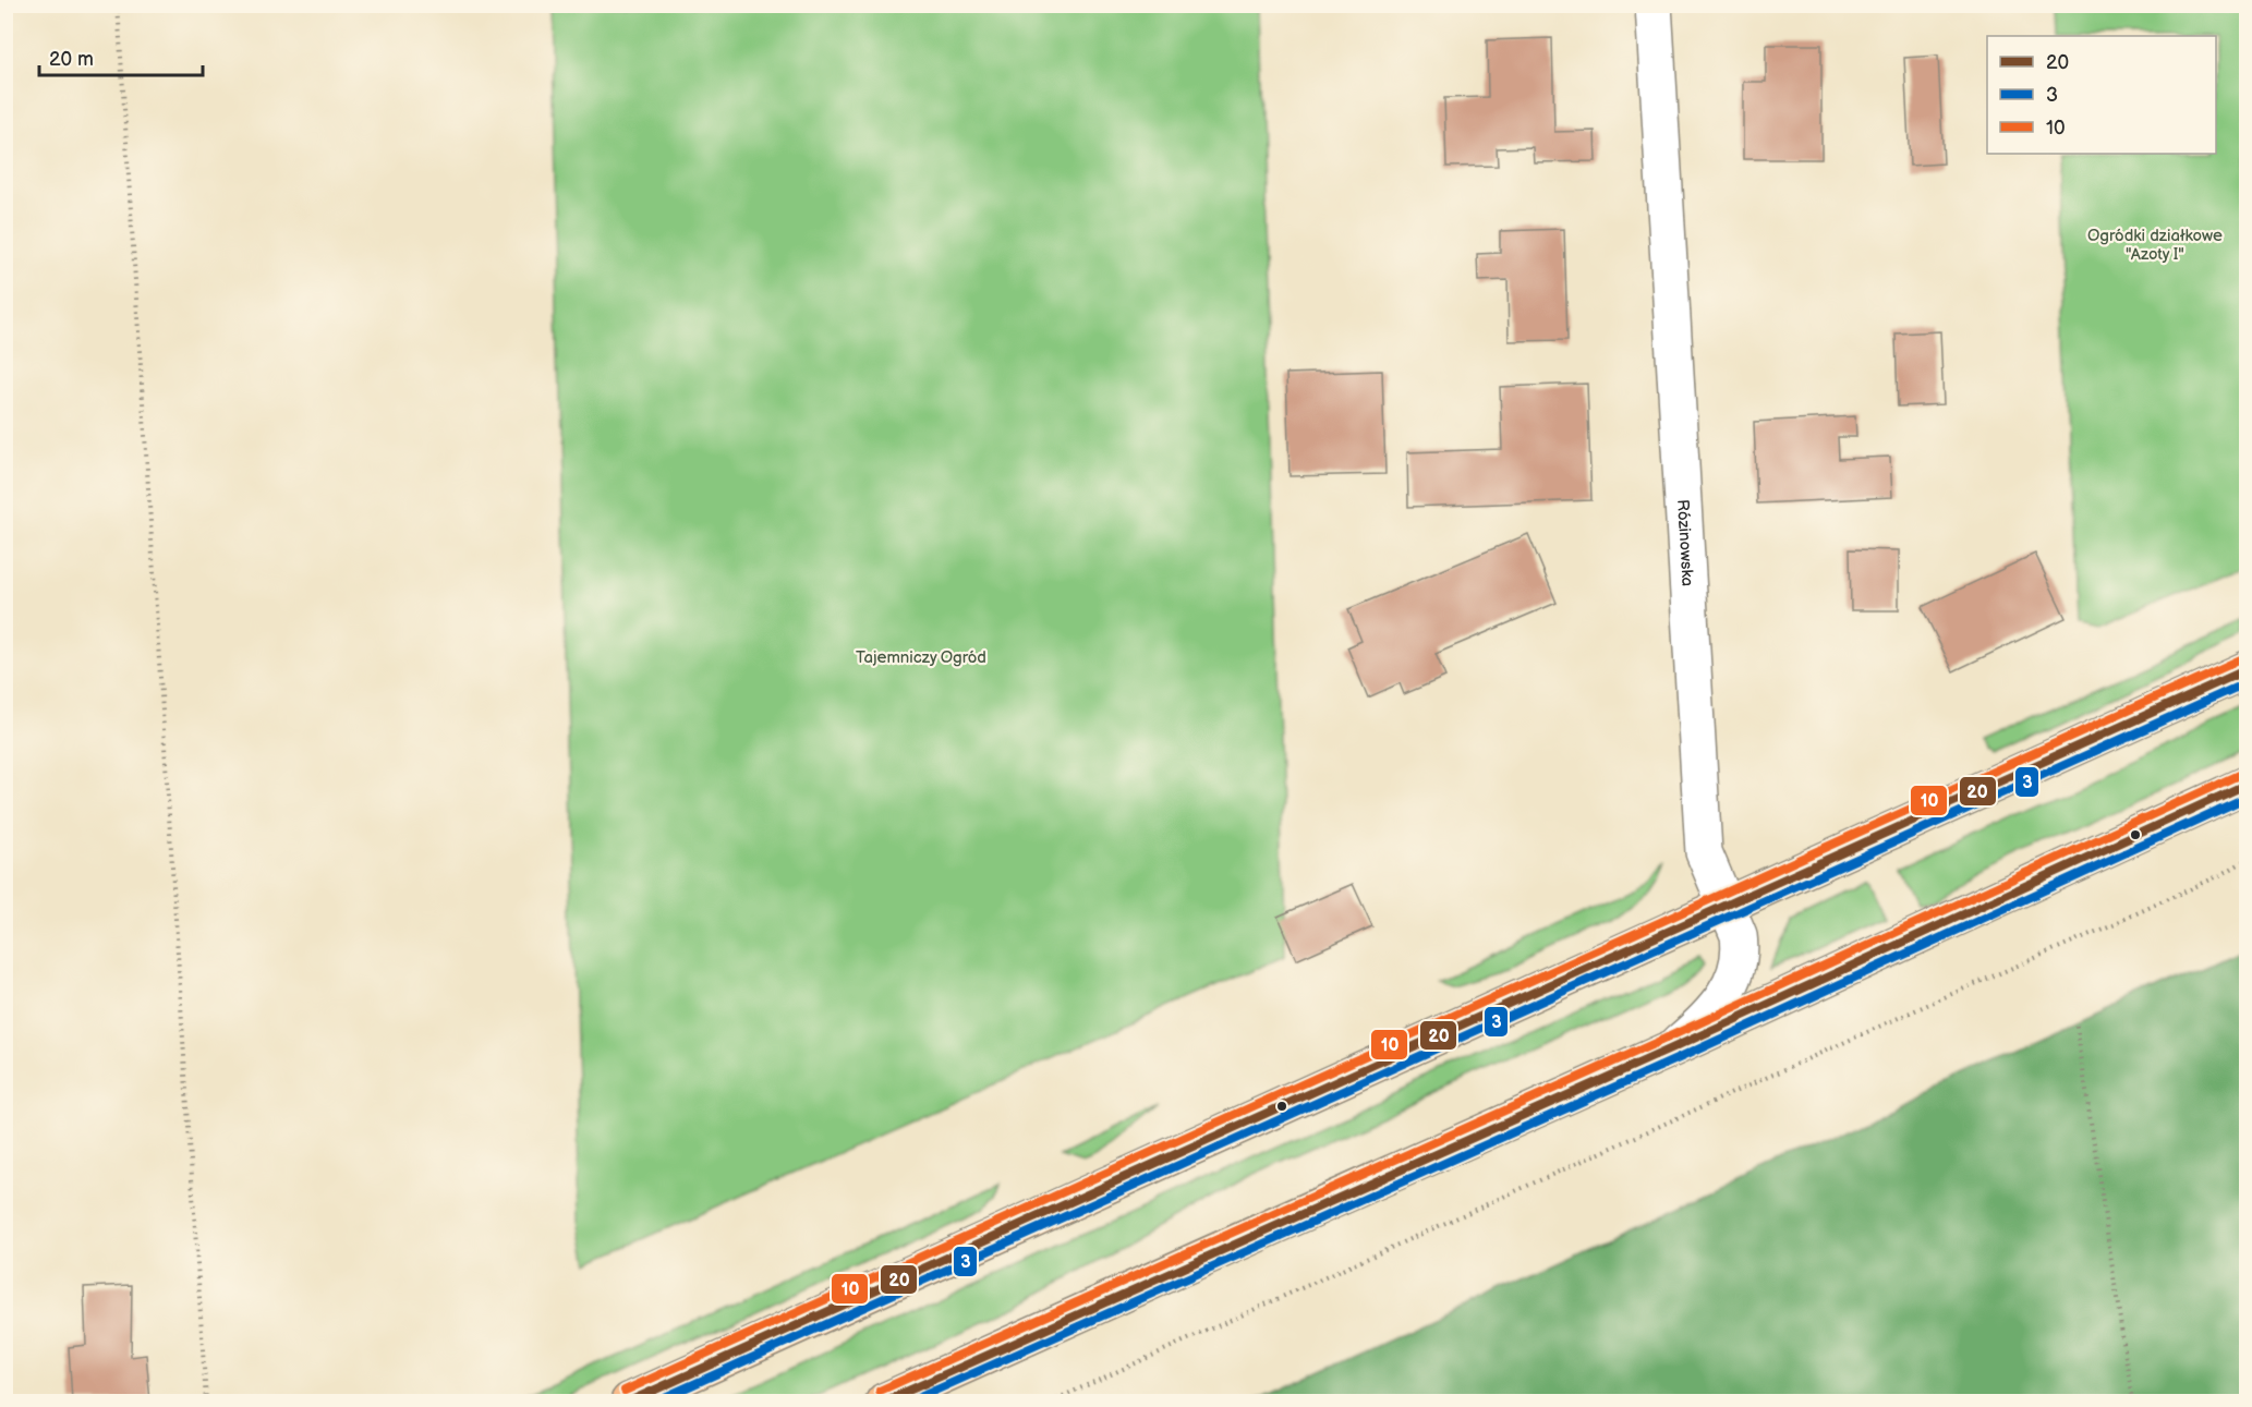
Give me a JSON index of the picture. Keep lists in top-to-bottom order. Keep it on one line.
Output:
{"streets":{"street":["Rózinowska"]},"parks":["Ogródki działkowe \"Azoty I\"","Tajemniczy Ogród"],"lines":["transit line 10","transit line 20","transit line 3"],"legend":["20","3","10"],"scale_bar":"20 m"}
